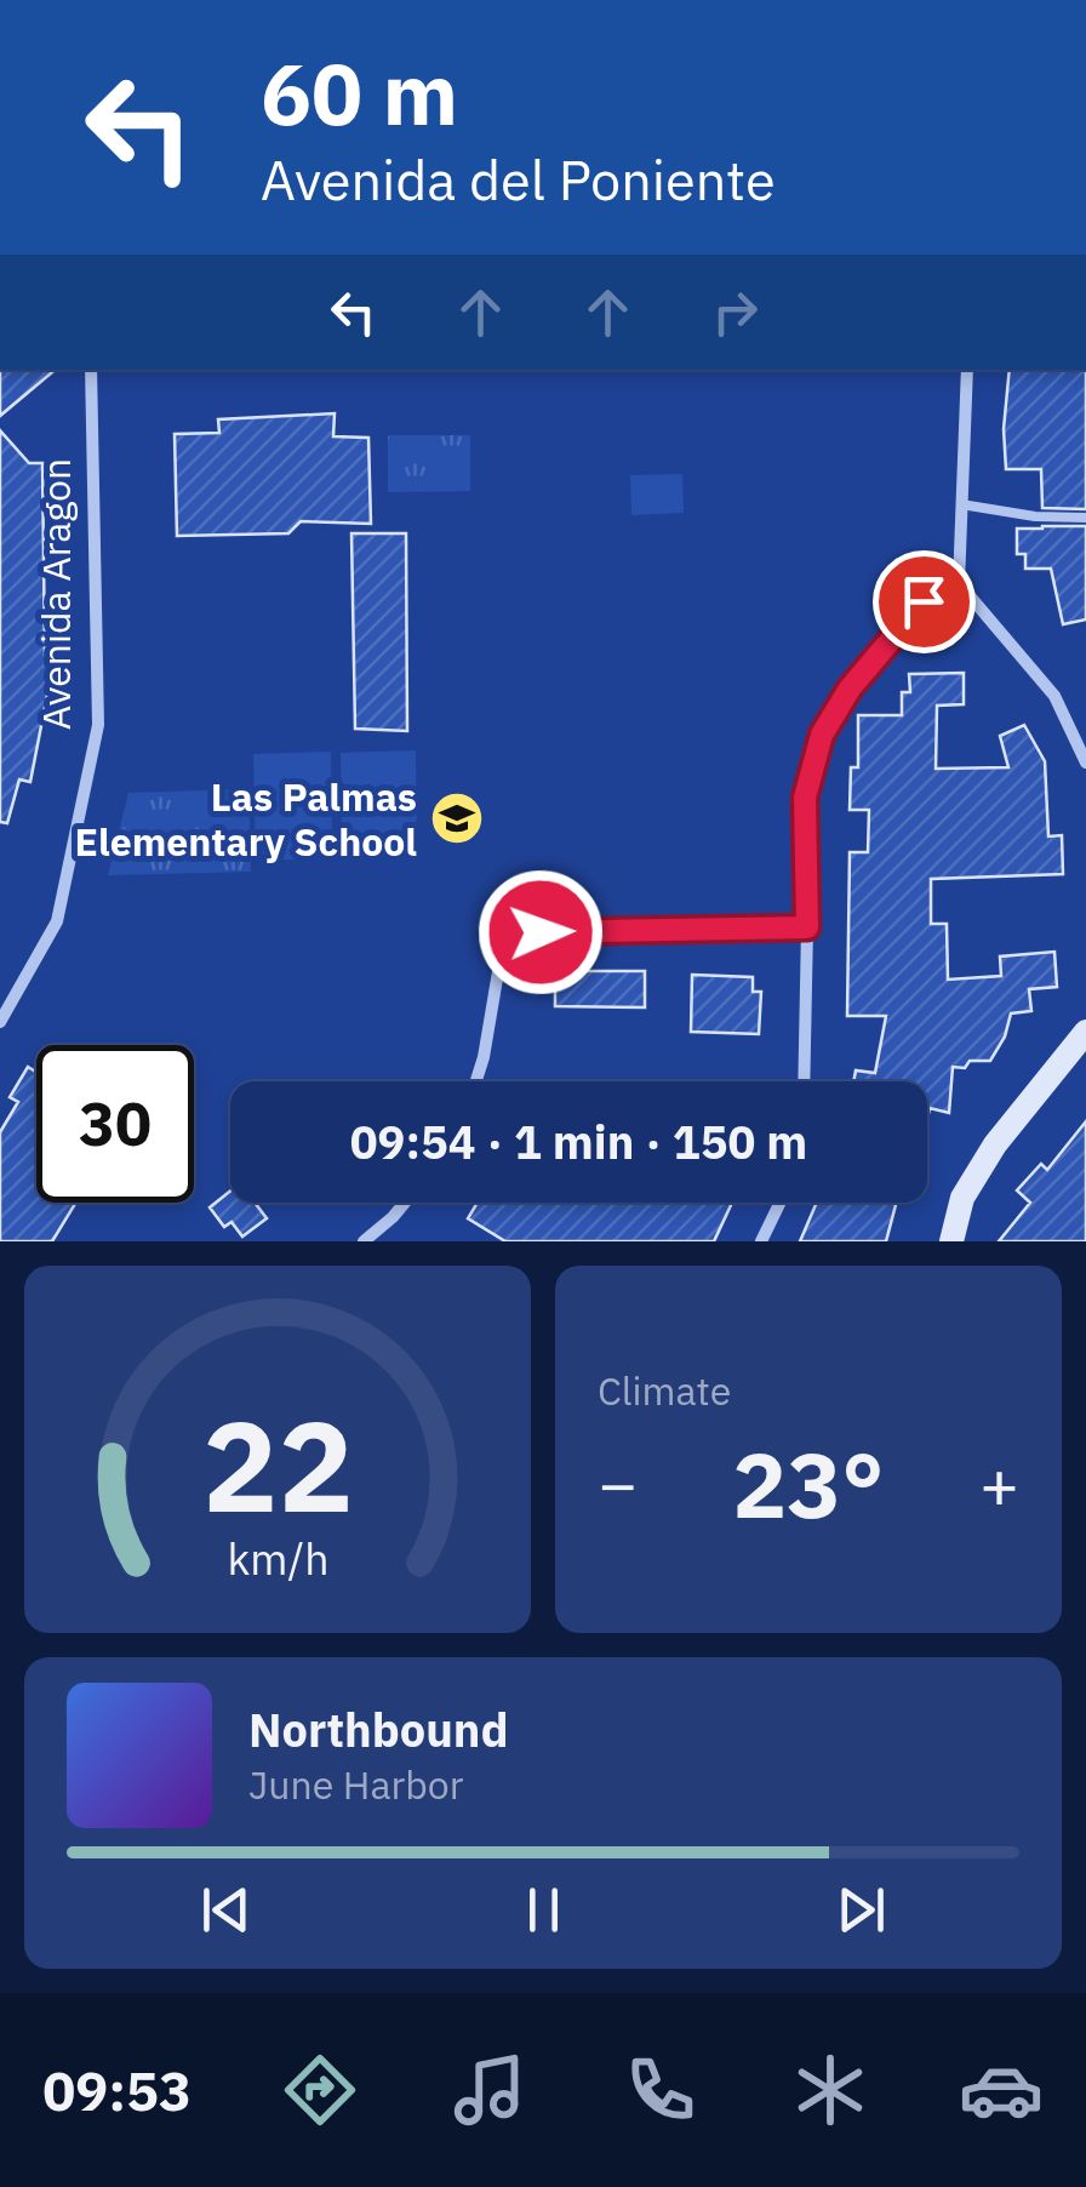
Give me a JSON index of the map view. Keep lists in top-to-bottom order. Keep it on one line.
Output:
{"streets":{"street":["Avenida Aragon"]},"places":{"school or university":["Las Palmas Elementary School"]},"page":{"turn":["60 m","Avenida del Poniente"],"limit":"30","trip":"09:54 · 1 min · 150 m","tile":"Climate","heat":["−","23°","+"],"song":["Northbound","June Harbor"],"tabs":"09:53","gauge":["22","km/h"]}}
